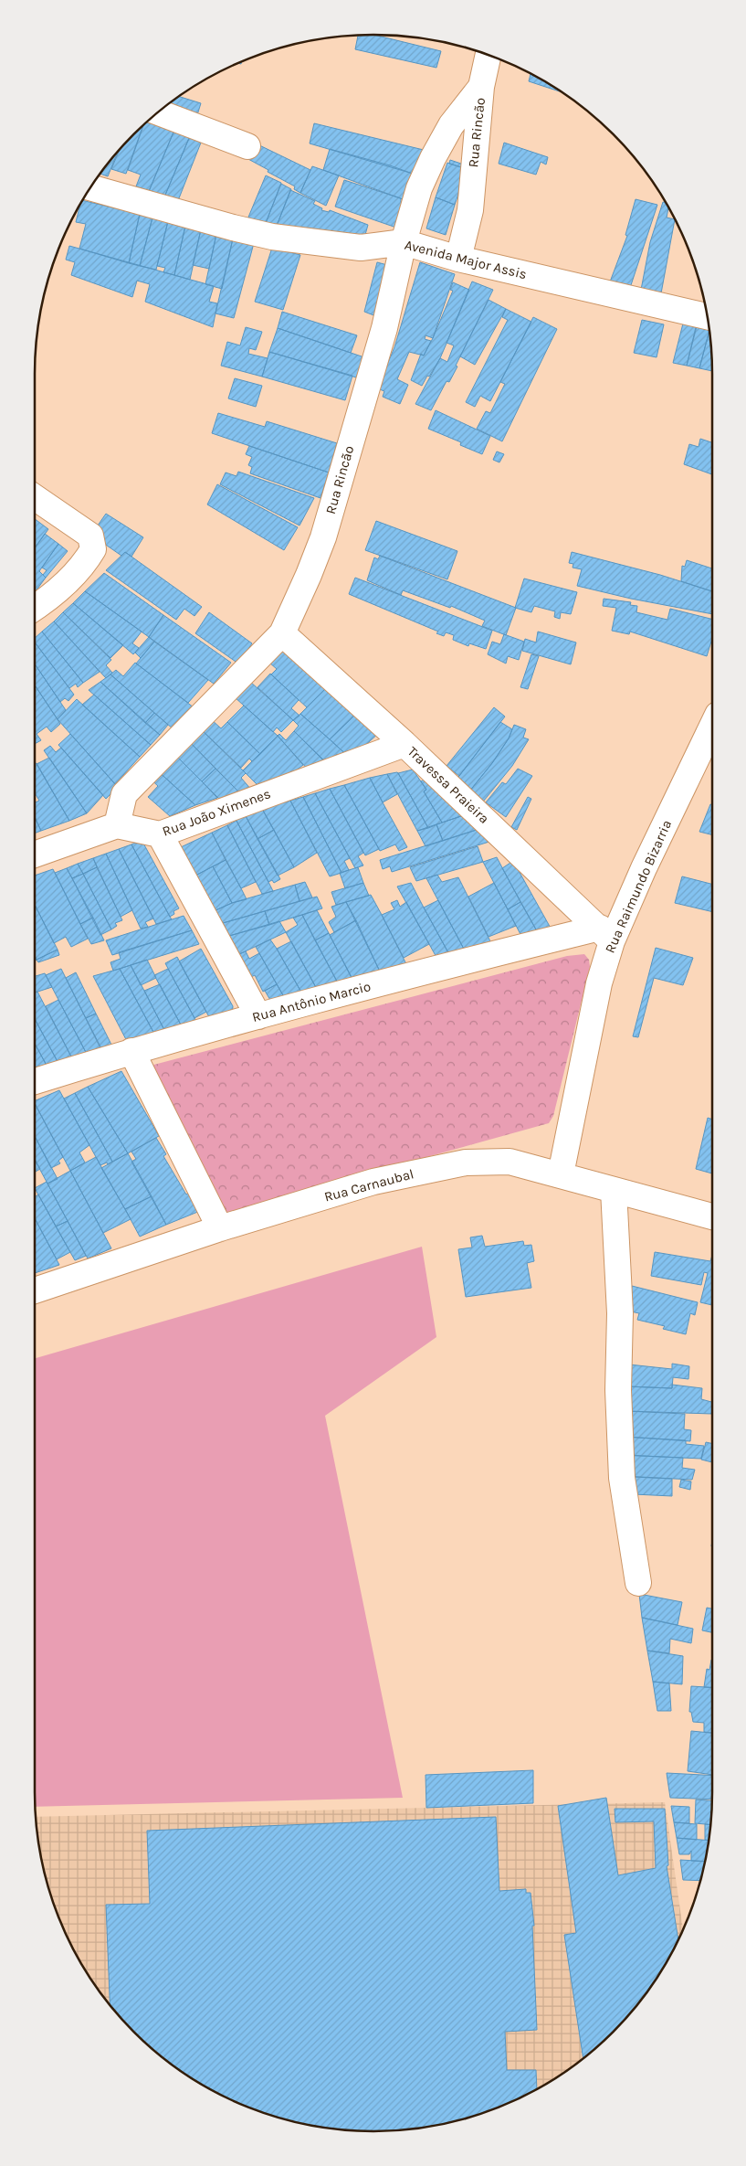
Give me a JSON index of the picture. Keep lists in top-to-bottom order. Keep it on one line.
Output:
{"streets":{"street":["Rua Rincão","Avenida Major Assis","Travessa Praieira","Rua João Ximenes","Rua Raimundo Bizarria","Rua Antônio Marcio","Rua Carnaubal"]},"crossings":[["Rua Rincão","Avenida Major Assis"],["Rua Rincão","Travessa Praieira"],["Rua Rincão","Rua João Ximenes"],["Travessa Praieira","Rua João Ximenes"],["Travessa Praieira","Rua Raimundo Bizarria"],["Travessa Praieira","Rua Antônio Marcio"],["Rua Raimundo Bizarria","Rua Antônio Marcio"],["Rua Raimundo Bizarria","Rua Carnaubal"]]}
